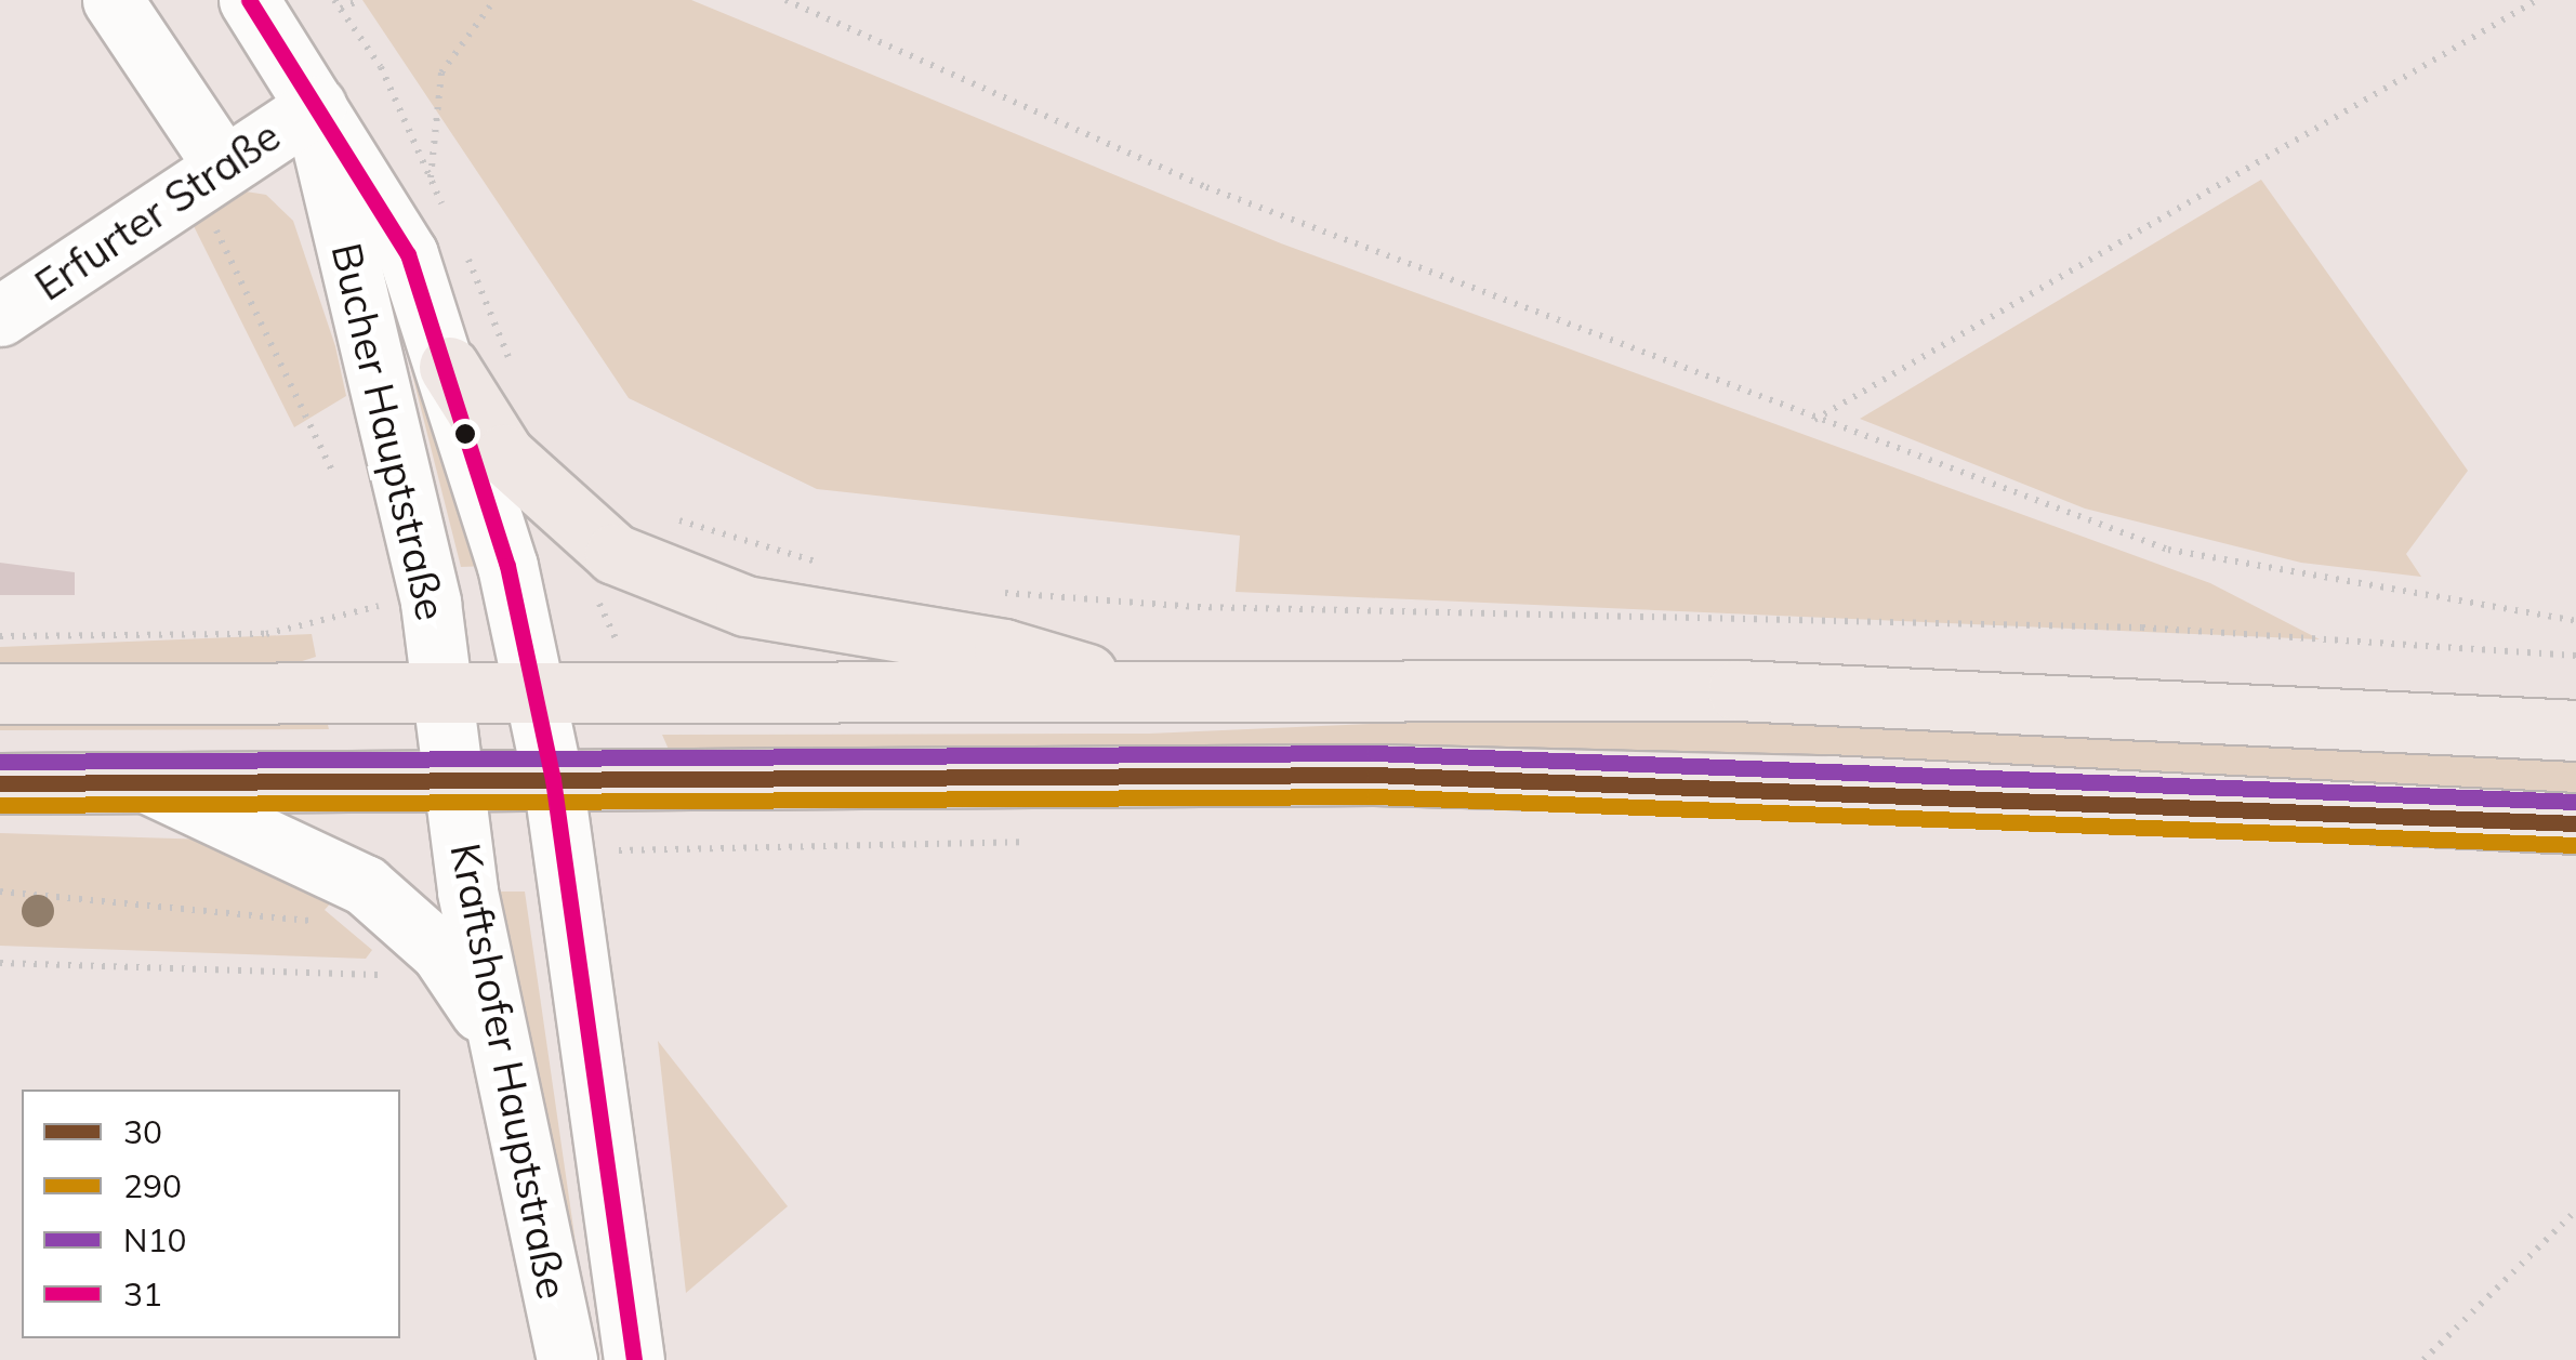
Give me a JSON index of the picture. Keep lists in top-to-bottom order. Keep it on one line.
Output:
{"streets":{"street":["Erfurter Straße","Bucher Hauptstraße","Kraftshofer Hauptstraße"]},"crossings":[["Erfurter Straße","Bucher Hauptstraße"],["Bucher Hauptstraße","Kraftshofer Hauptstraße"]],"lines":["transit line 31","transit line N10","transit line 30","transit line 290"],"legend":["30","290","N10","31"]}
